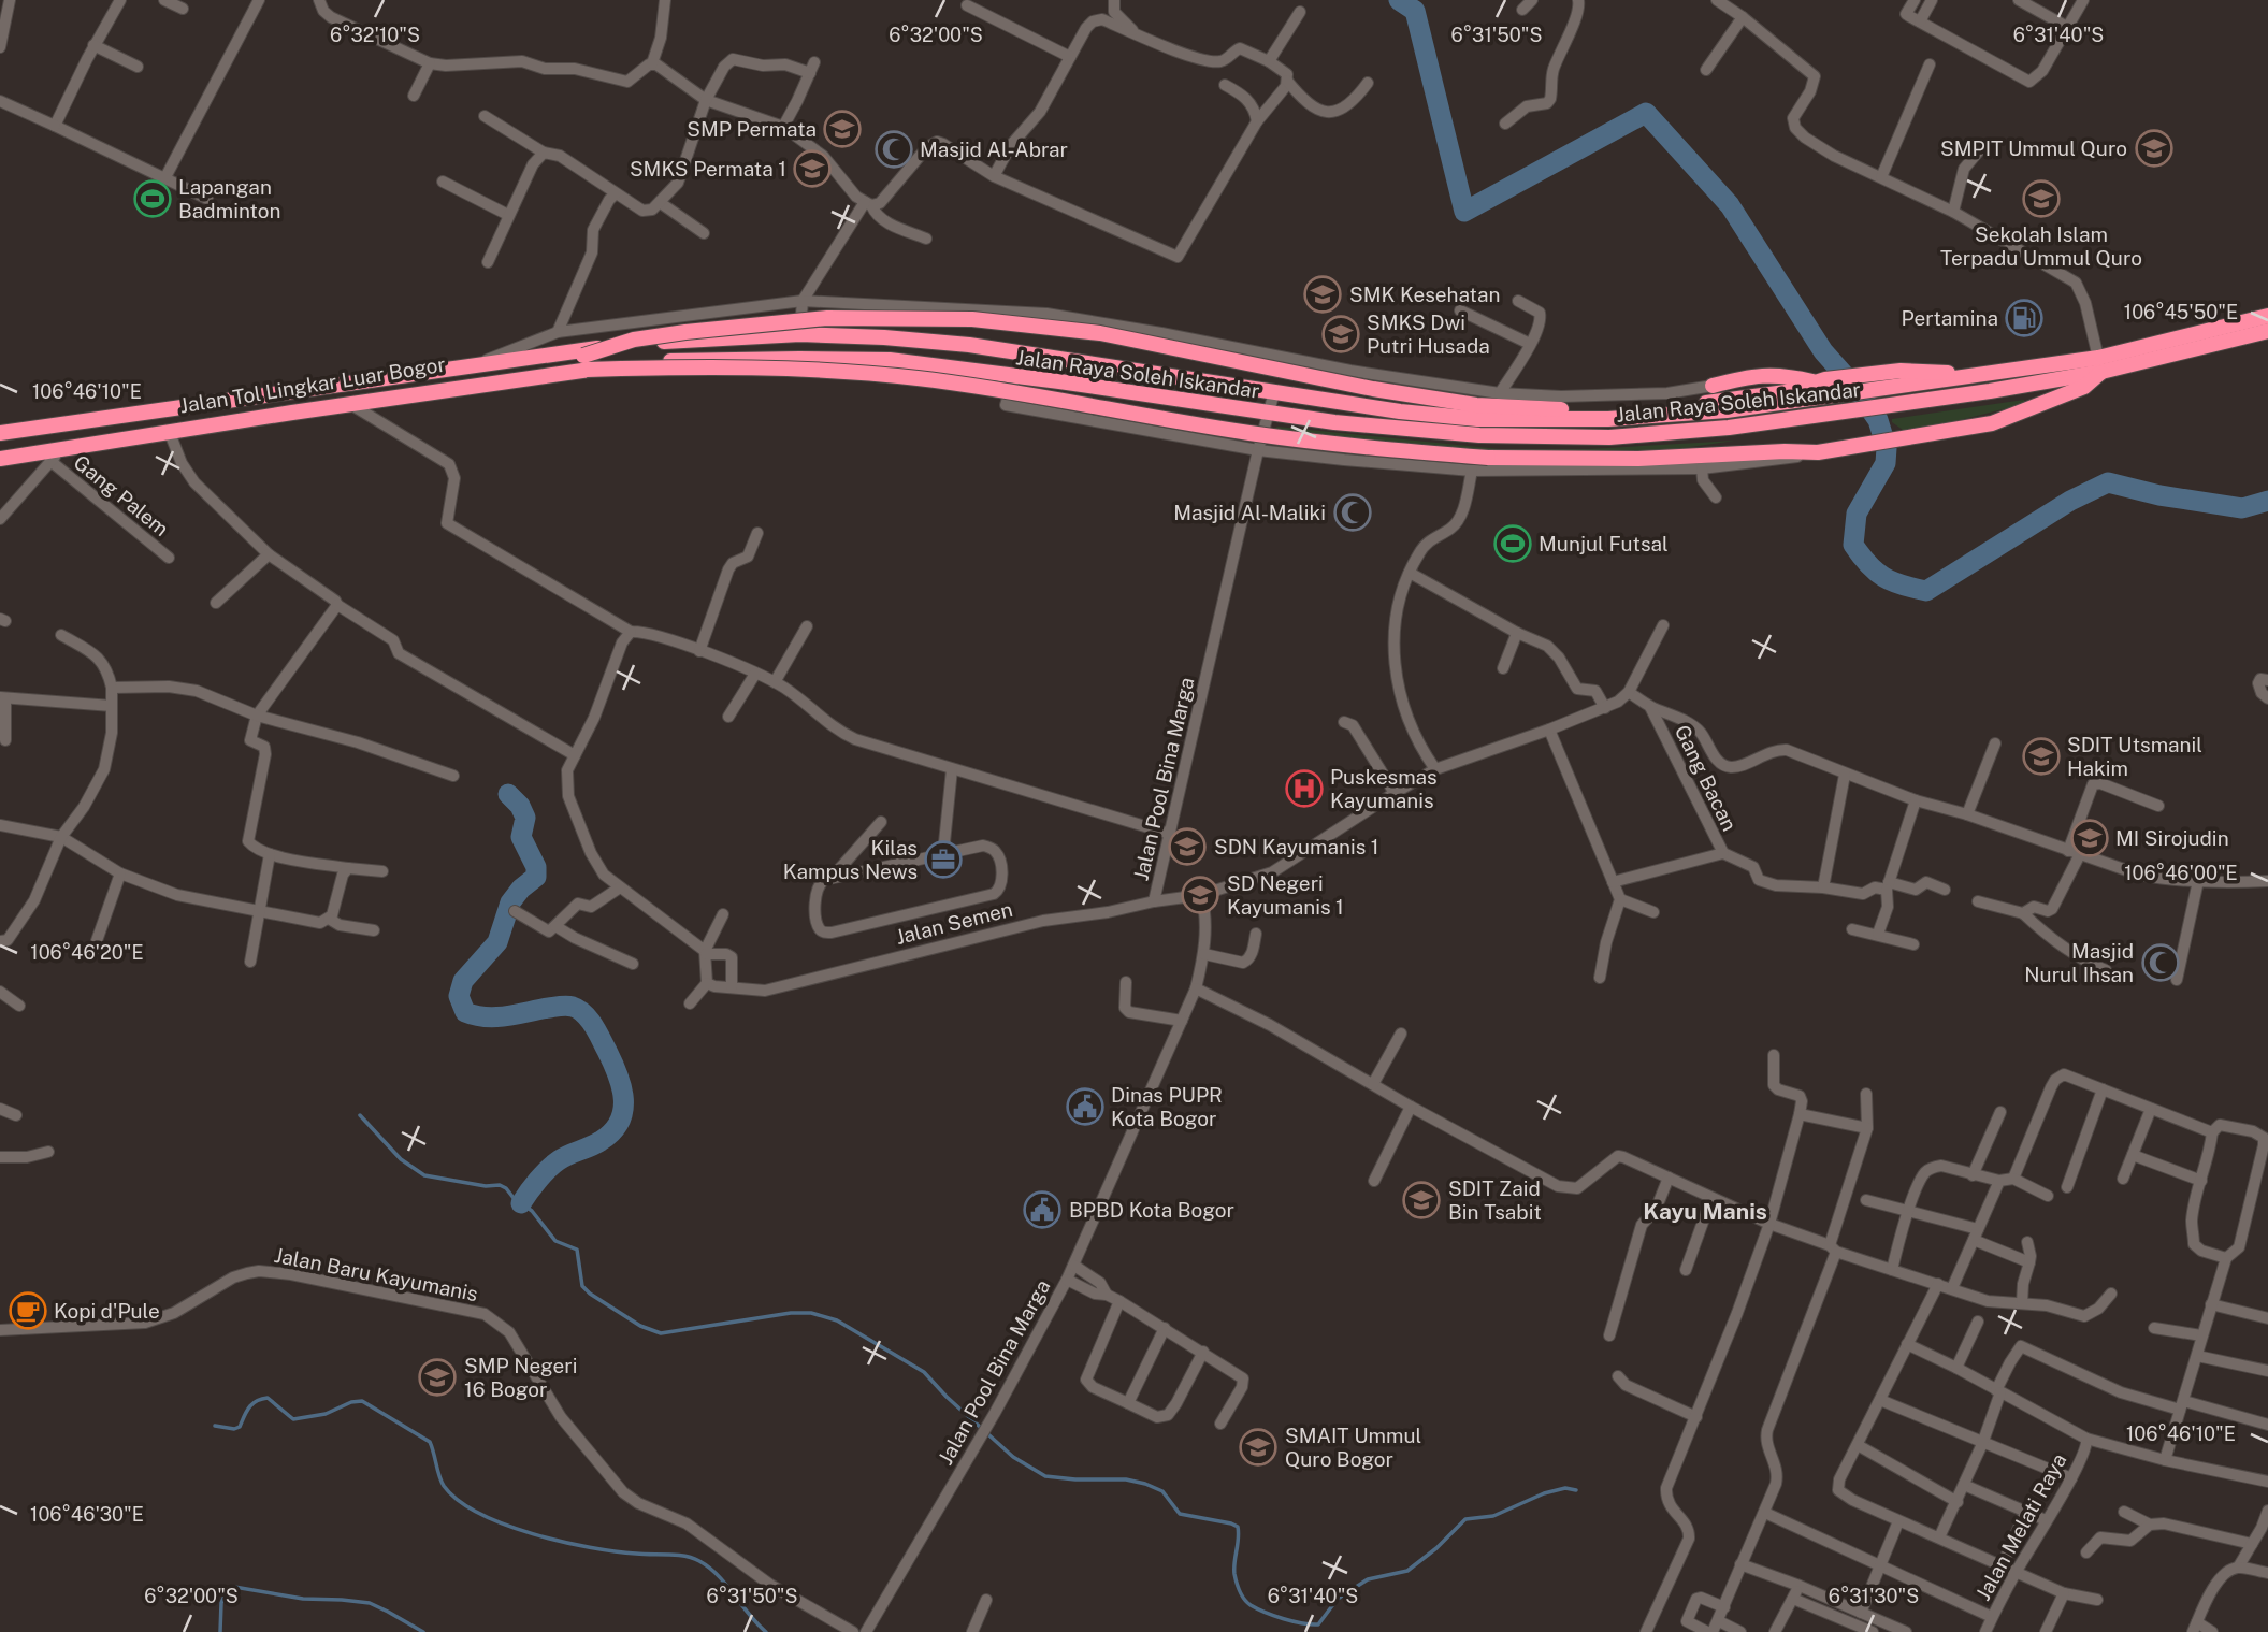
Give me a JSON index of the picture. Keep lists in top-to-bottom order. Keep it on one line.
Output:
{"streets":{"highway":["Jalan Raya Soleh Iskandar","Jalan Tol Lingkar Luar Bogor"],"street":["Gang Palem","Gang Bacan","Jalan Pool Bina Marga","Jalan Semen","Jalan Baru Kayumanis","Jalan Melati Raya"]},"crossings":[["Jalan Raya Soleh Iskandar","Jalan Tol Lingkar Luar Bogor"],["Jalan Raya Soleh Iskandar","Jalan Pool Bina Marga"],["Jalan Pool Bina Marga","Jalan Semen"]],"districts":["Kayu Manis"],"places":{"school or university":["SMP Permata","SMPIT Ummul Quro","SMKS Permata 1","Sekolah Islam Terpadu Ummul Quro","SMK Kesehatan","SMKS Dwi Putri Husada","SDIT Utsmanil Hakim","MI Sirojudin","SDN Kayumanis 1","SD Negeri Kayumanis 1","SDIT Zaid Bin Tsabit","SMP Negeri 16 Bogor","SMAIT Ummul Quro Bogor"],"mosque":["Masjid Al-Abrar","Masjid Al-Maliki","Masjid Nurul Ihsan"],"sports":["Lapangan Badminton","Munjul Futsal"],"fuel station":["Pertamina"],"hospital":["Puskesmas Kayumanis"],"office":["Kilas Kampus News"],"public building":["Dinas PUPR Kota Bogor","BPBD Kota Bogor"],"cafe":["Kopi d'Pule"]},"coordinates":["6°32'10\"S","6°31'50\"S","6°31'40\"S","6°32'00\"S","106°45'50\"E","106°46'10\"E","106°46'00\"E","106°46'20\"E","106°46'30\"E","6°31'30\"S"]}
